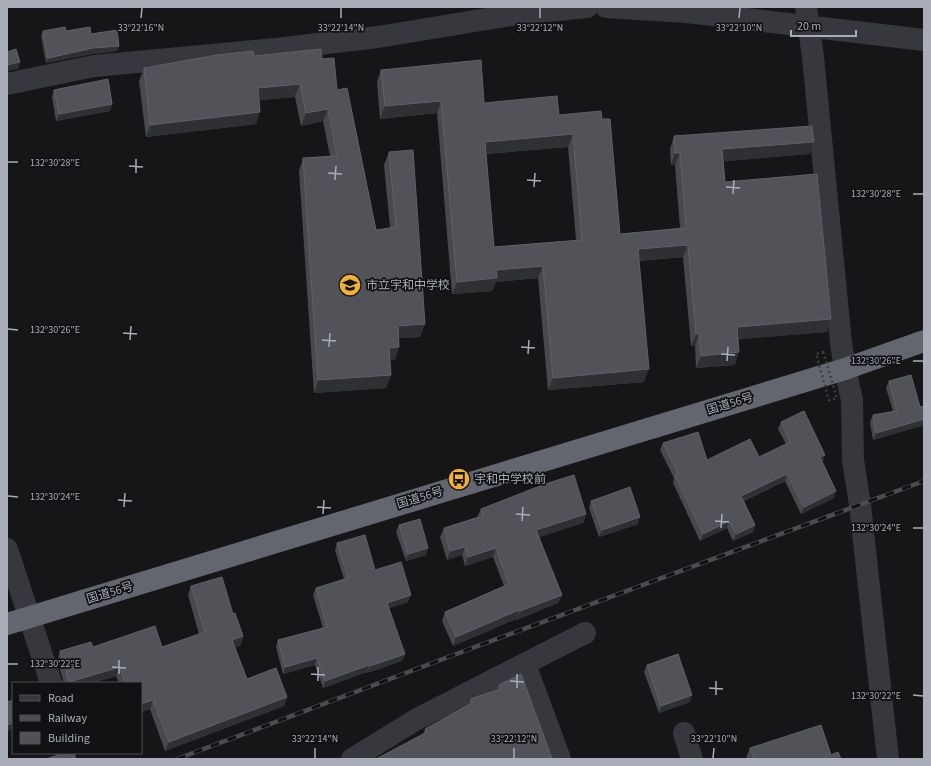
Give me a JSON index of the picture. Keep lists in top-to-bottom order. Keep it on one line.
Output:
{"streets":{"highway":["国道56号"]},"places":{"school or university":["市立宇和中学校"],"bus stop":["宇和中学校前"]},"legend":["Road","Railway","Building"],"scale_bar":"20 m","coordinates":["33°22'16\"N","33°22'14\"N","33°22'12\"N","33°22'10\"N","132°30'28\"E","132°30'26\"E","132°30'24\"E","132°30'22\"E"]}
